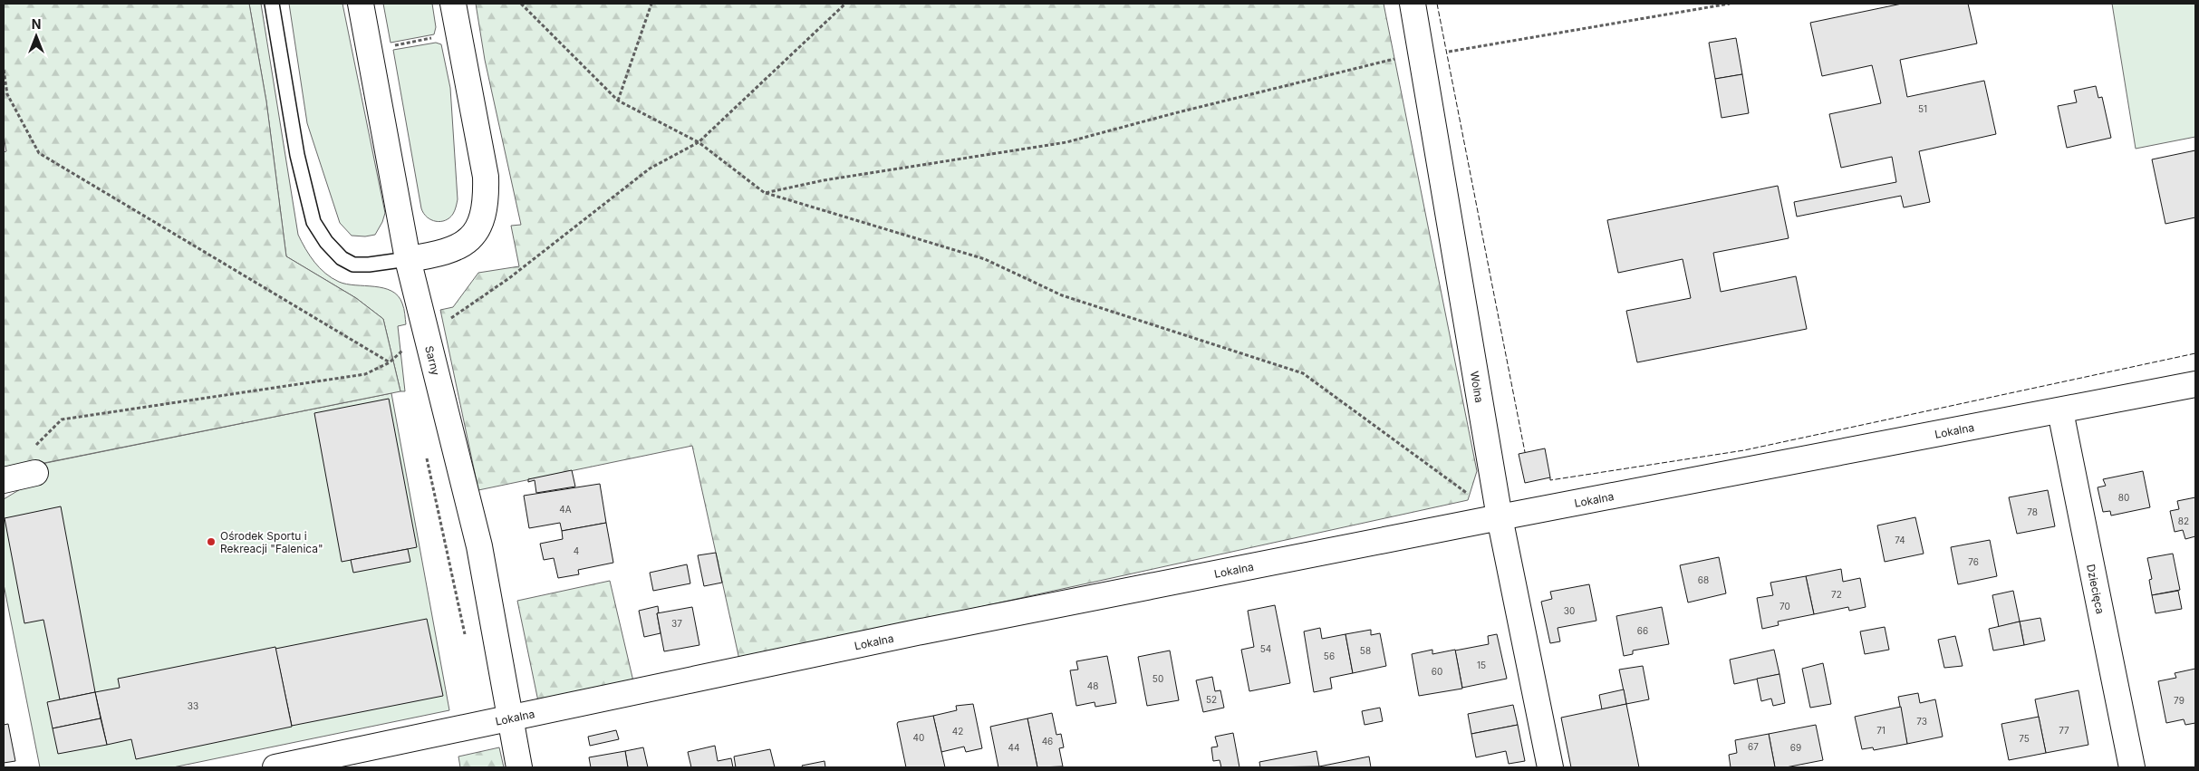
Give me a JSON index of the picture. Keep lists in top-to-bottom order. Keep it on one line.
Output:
{"streets":{"street":["Sarny","Wolna","Lokalna","Dziecięca"]},"crossings":[["Sarny","Lokalna"],["Wolna","Lokalna"],["Lokalna","Dziecięca"]],"places":["Ośrodek Sportu i Rekreacji \"Falenica\""],"house_numbers":["51","80","4A","78","82","74","4","76","68","72","70","30","37","66","54","58","56","15","60","50","48","52","79","33","73","71","77","42","40","75","46","67","44","69"],"north":"top"}
